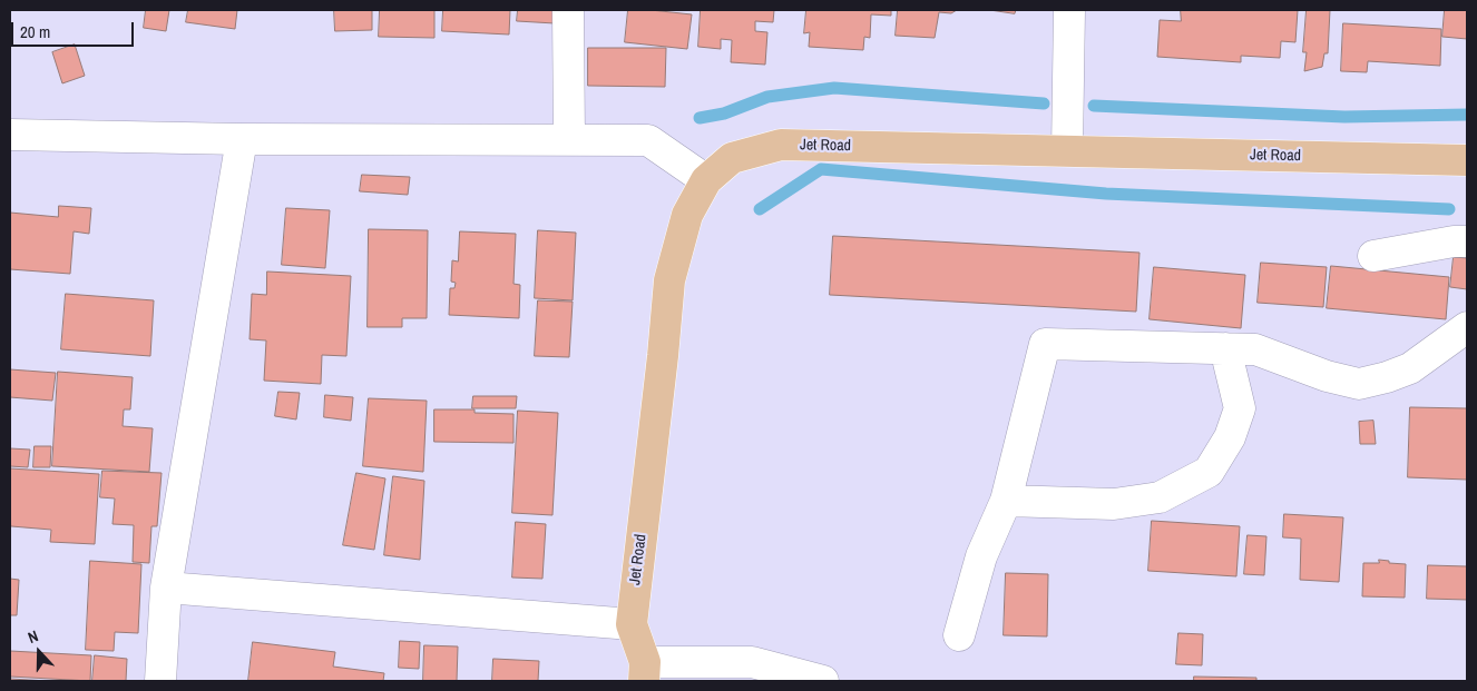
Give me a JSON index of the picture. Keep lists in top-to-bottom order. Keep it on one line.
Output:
{"streets":{"main road":["Jet Road"]},"scale_bar":"20 m","north":"top"}
